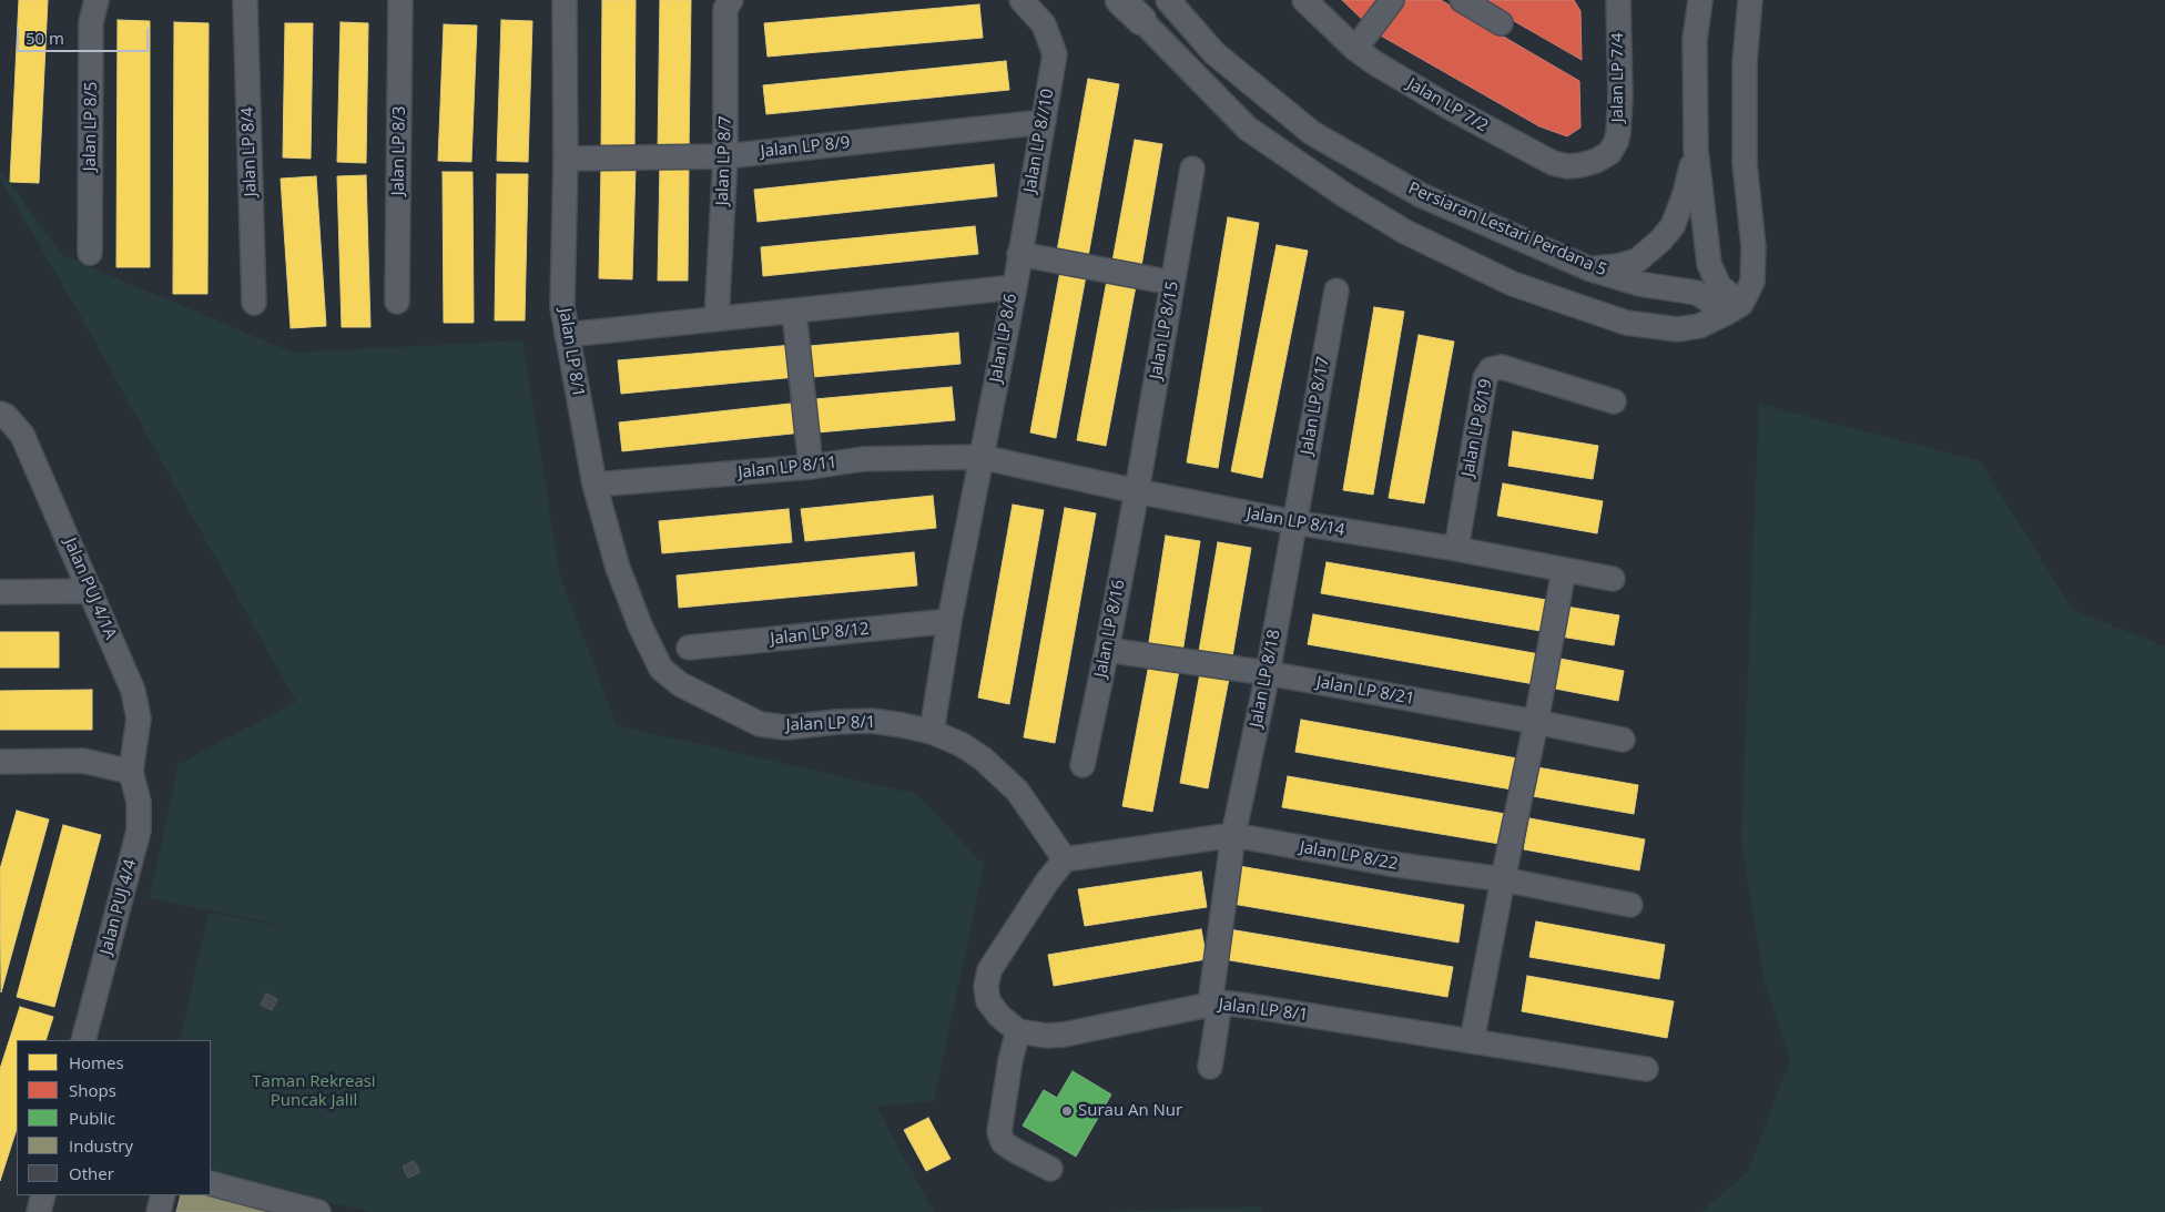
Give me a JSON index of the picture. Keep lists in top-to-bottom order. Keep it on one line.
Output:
{"streets":{"street":["Jalan LP 7/4","Jalan LP 7/2","Jalan LP 8/5","Jalan LP 8//10","Jalan LP 8/9","Jalan LP 8/3","Jalan LP 8/4","Jalan LP 8/7","Persiaran Lestari Perdana 5","Jalan LP 8/15","Jalan LP 8/6","Jalan LP 8/1","Jalan LP 8/17","Jalan LP 8/19","Jalan LP 8/11","Jalan LP 8/14","Jalan PUJ 4/1A","Jalan LP 8/16","Jalan LP 8/12","Jalan LP 8/18","Jalan LP 8/21","Jalan LP 8/22","Jalan PUJ 4/4"]},"crossings":[["Jalan LP 7/4","Jalan LP 7/2"],["Jalan LP 8//10","Jalan LP 8/9"],["Jalan LP 8//10","Jalan LP 8/6"],["Jalan LP 8/9","Jalan LP 8/7"],["Jalan LP 8/9","Jalan LP 8/1"],["Jalan LP 8/7","Jalan LP 8/6"],["Jalan LP 8/15","Jalan LP 8/14"],["Jalan LP 8/15","Jalan LP 8/16"],["Jalan LP 8/6","Jalan LP 8/1"],["Jalan LP 8/6","Jalan LP 8/11"],["Jalan LP 8/6","Jalan LP 8/14"],["Jalan LP 8/6","Jalan LP 8/12"],["Jalan LP 8/1","Jalan LP 8/11"],["Jalan LP 8/1","Jalan LP 8/18"],["Jalan LP 8/1","Jalan LP 8/22"],["Jalan LP 8/17","Jalan LP 8/14"],["Jalan LP 8/17","Jalan LP 8/18"],["Jalan LP 8/19","Jalan LP 8/14"],["Jalan LP 8/11","Jalan LP 8/14"],["Jalan LP 8/14","Jalan LP 8/16"],["Jalan LP 8/14","Jalan LP 8/18"],["Jalan PUJ 4/1A","Jalan PUJ 4/4"],["Jalan LP 8/16","Jalan LP 8/21"],["Jalan LP 8/18","Jalan LP 8/21"],["Jalan LP 8/18","Jalan LP 8/22"]],"parks":["Taman Rekreasi Puncak Jalil"],"places":["Surau An Nur"],"legend":["Homes","Shops","Public","Industry","Other"],"scale_bar":"50 m"}
